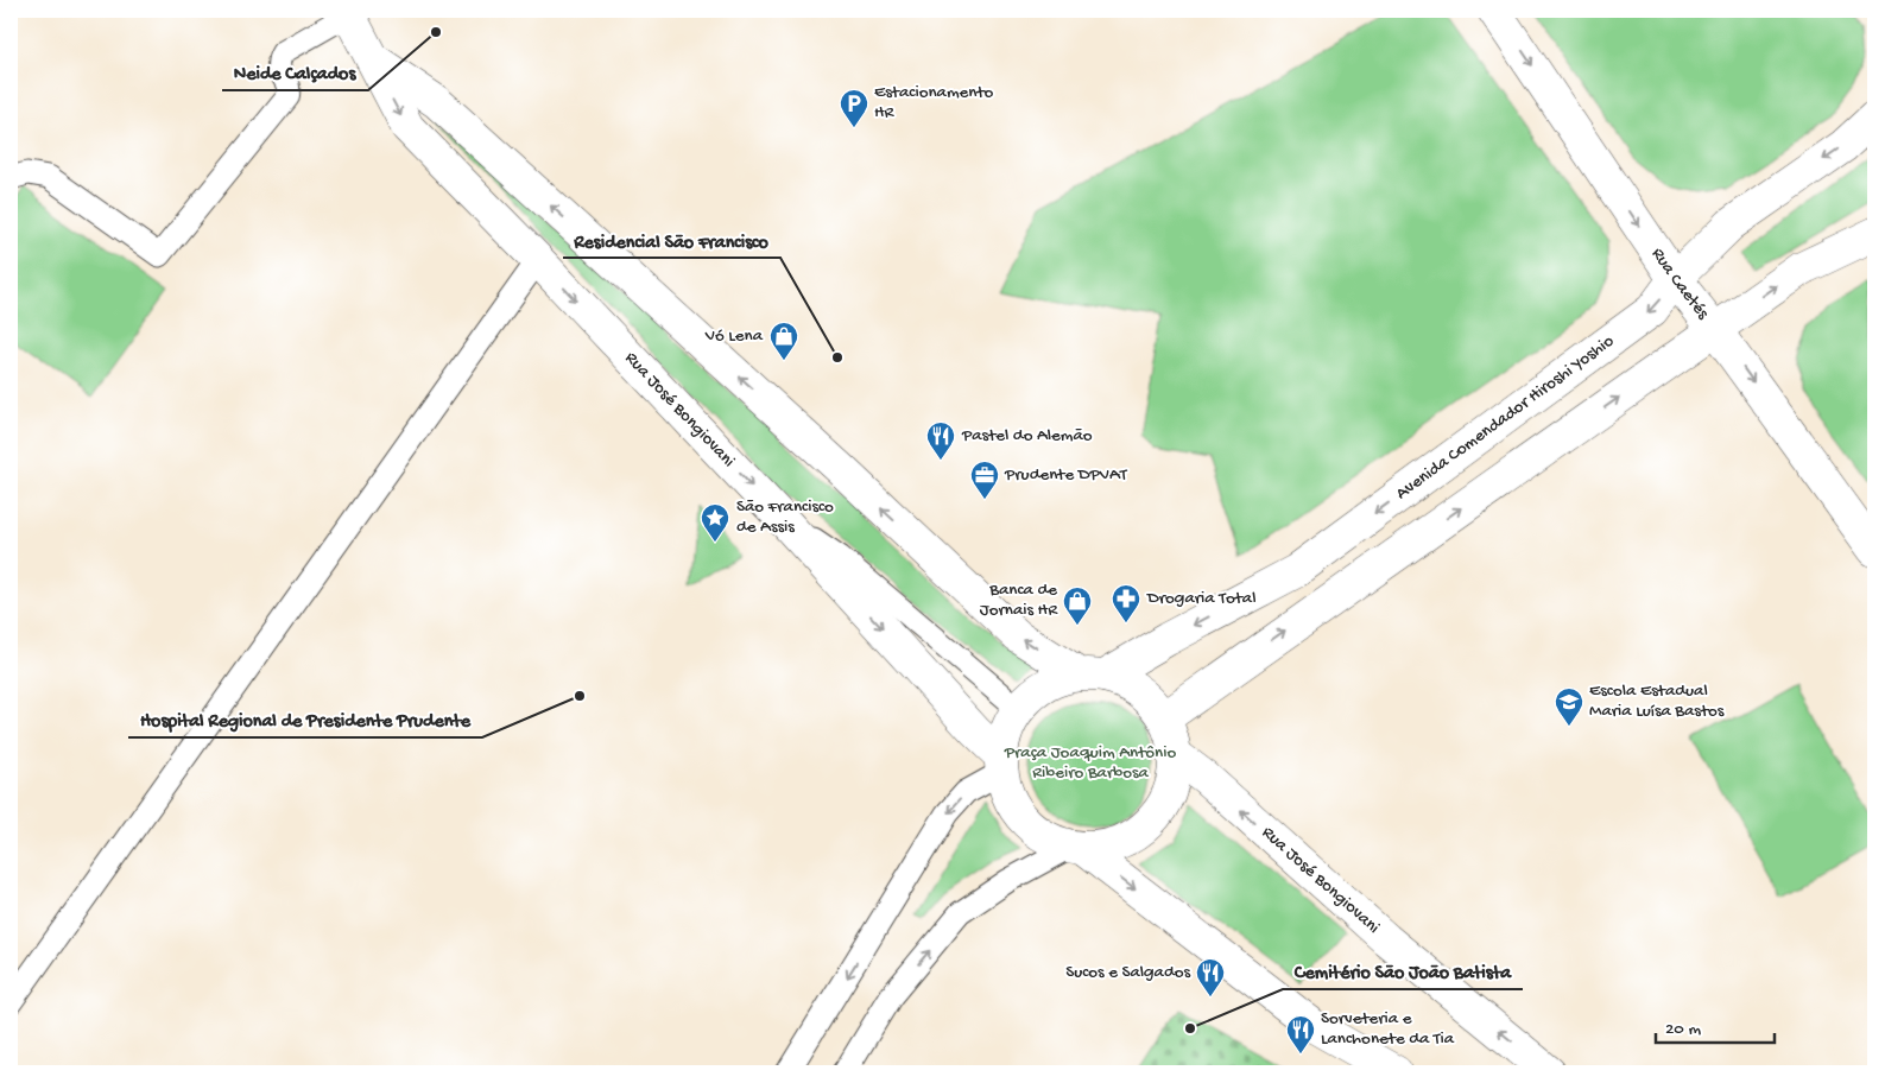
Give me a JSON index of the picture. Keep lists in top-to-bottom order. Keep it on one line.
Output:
{"streets":{"street":["Rua Caetés","Rua José Bongiovani","Avenida Comendador Hiroshi Yoshio"]},"crossings":[["Rua Caetés","Avenida Comendador Hiroshi Yoshio"],["Rua José Bongiovani","Avenida Comendador Hiroshi Yoshio"]],"one_way":["Rua Caetés"],"parks":["Praça Joaquim Antônio Ribeiro Barbosa"],"places":{"other":["Neide Calçados","Residencial São Francisco","Hospital Regional de Presidente Prudente","Cemitério São João Batista"],"parking":["Estacionamento HR"],"shop":["Vó Lena","Banca de Jornais HR"],"restaurant":["Pastel do Alemão","Sucos e Salgados","Sorveteria e Lanchonete da Tia"],"office":["Prudente DPVAT"],"place":["São Francisco de Assis"],"pharmacy":["Drogaria Total"],"school or university":["Escola Estadual Maria Luísa Bastos"]},"scale_bar":"20 m"}
